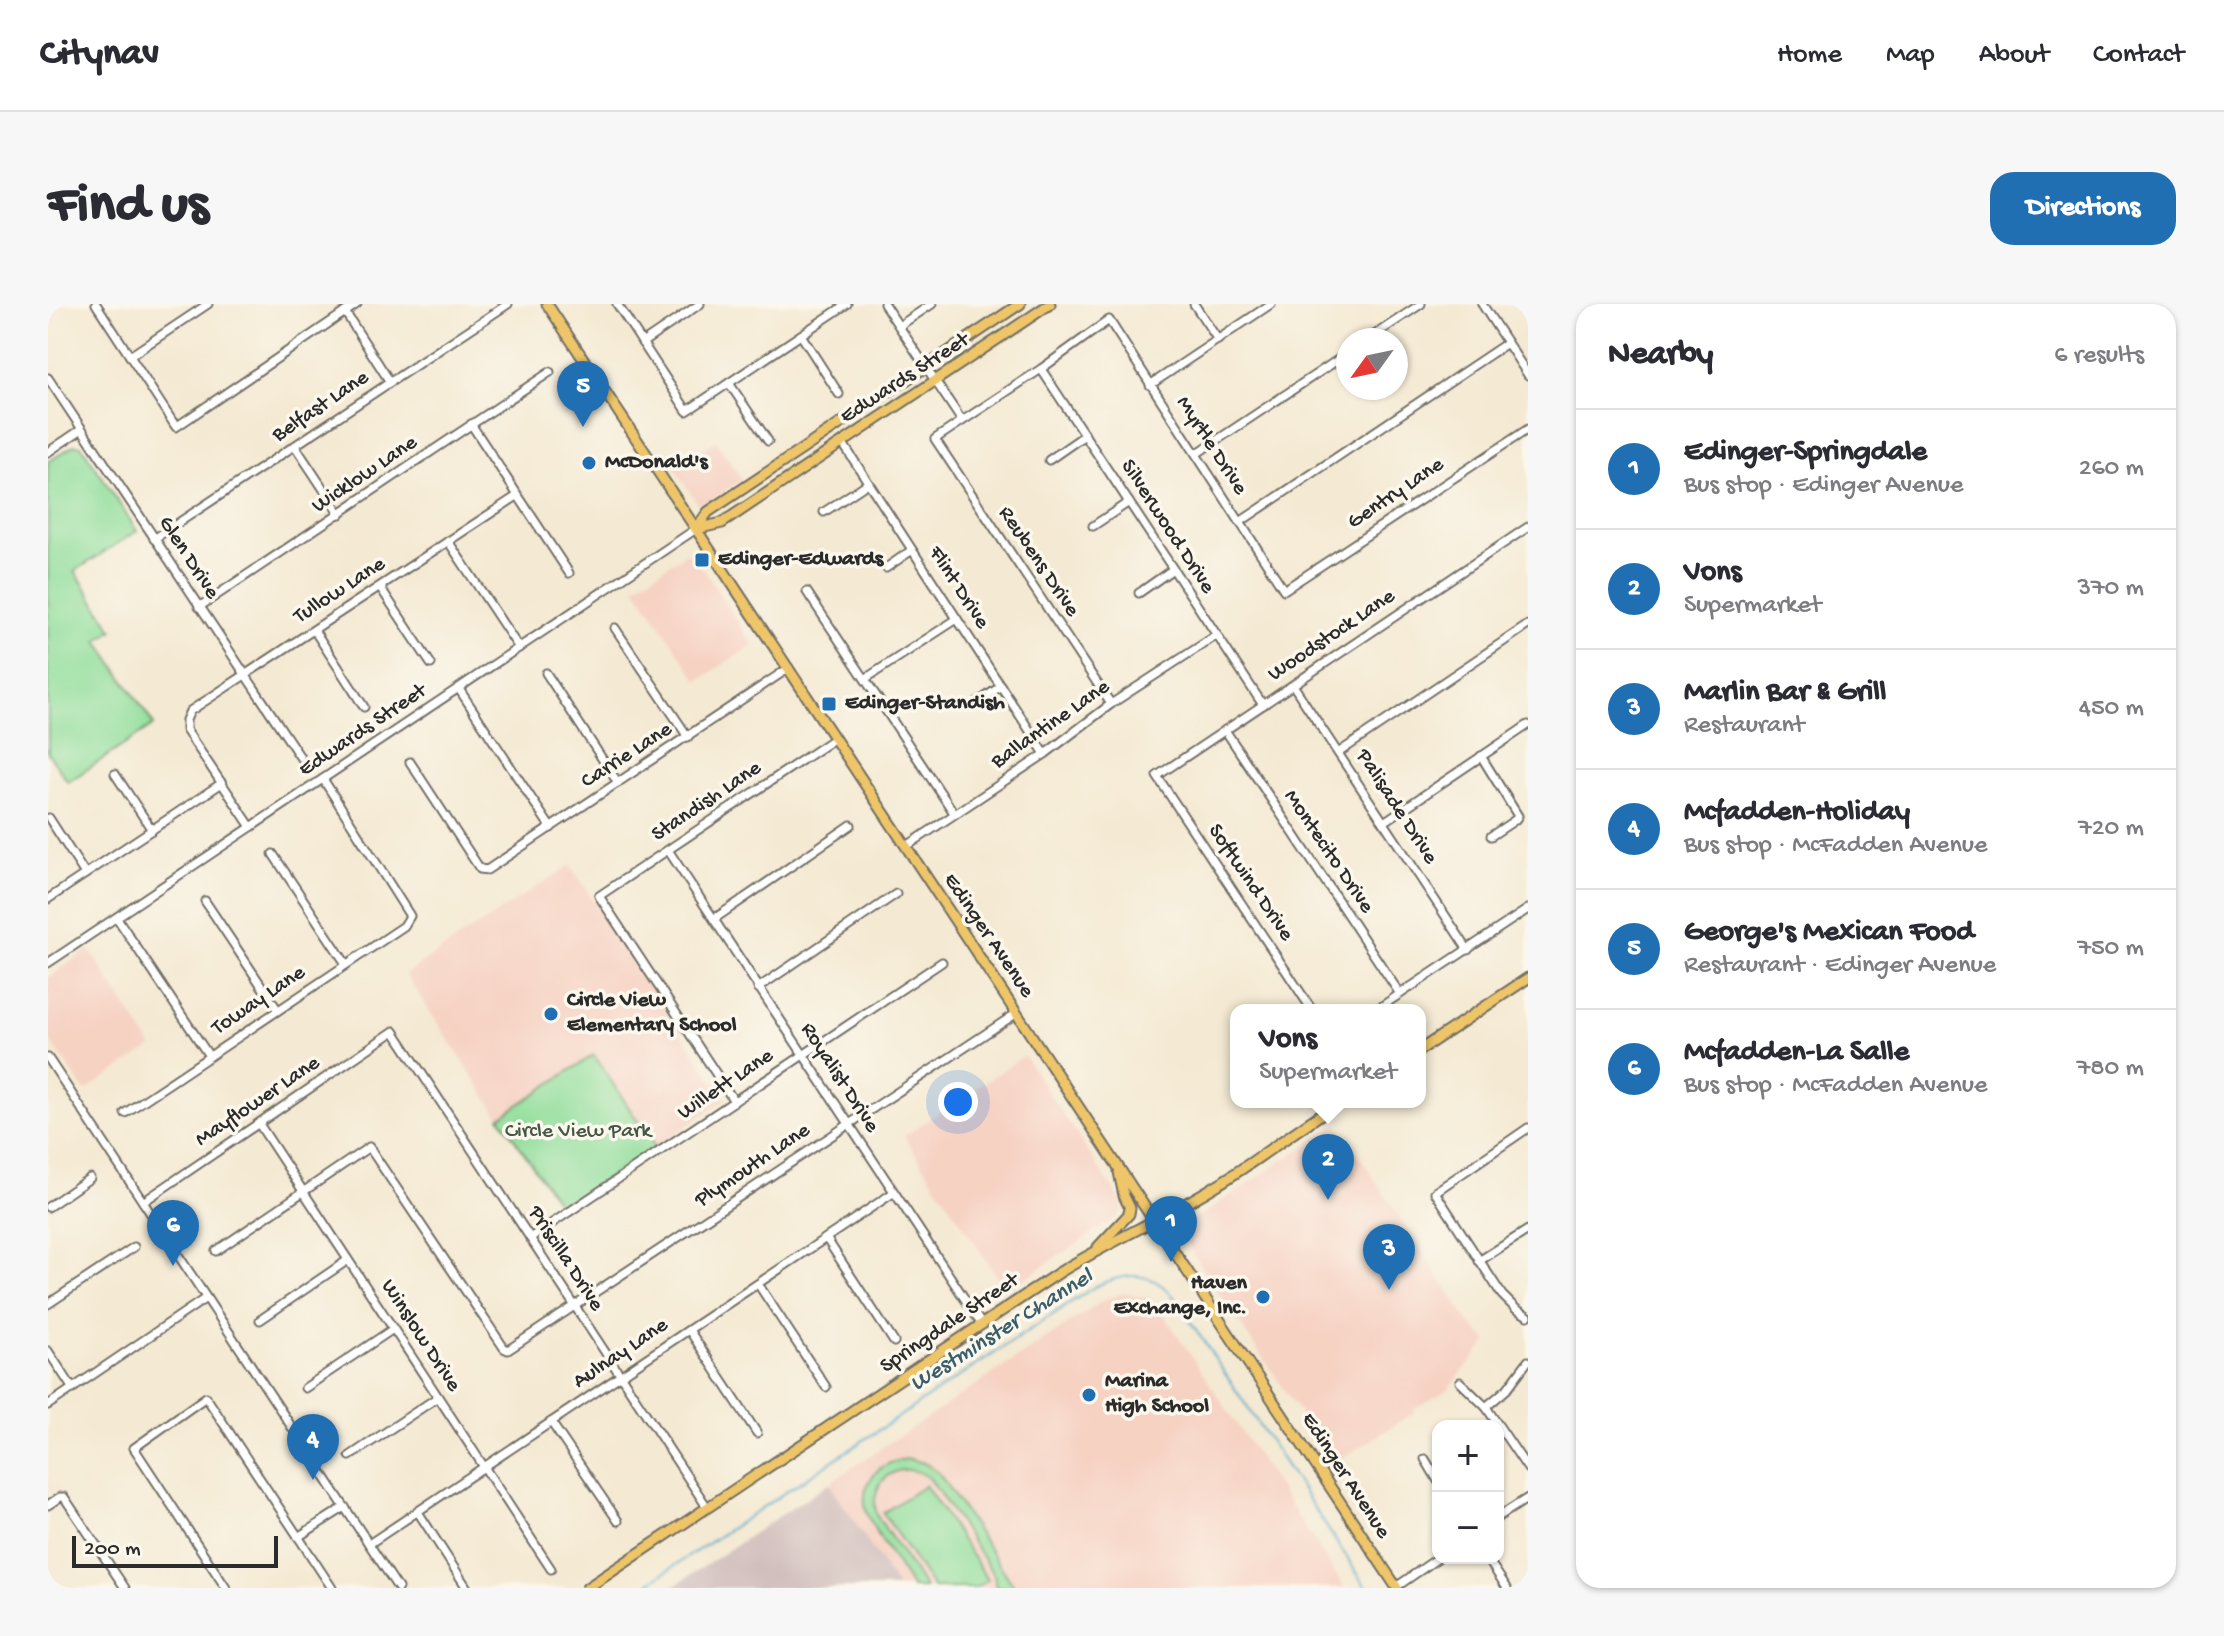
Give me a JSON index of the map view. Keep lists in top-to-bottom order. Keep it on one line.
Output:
{"streets":{"main road":["Edwards Street","Edinger Avenue","Springdale Street"],"street":["Belfast Lane","Myrtle Drive","Wicklow Lane","Gentry Lane","Silverwood Drive","Glen Drive","Reubens Drive","Flint Drive","Tullow Lane","Woodstock Lane","Ballantine Lane","Carrie Lane","Standish Lane","Palisade Drive","Montecito Drive","Softwind Drive","Toway Lane","Royalist Drive","Willett Lane","Mayflower Lane","Plymouth Lane","Priscilla Drive","Winslow Drive","Aulnay Lane"]},"crossings":[["Edwards Street","Flint Drive"],["Edwards Street","Edinger Avenue"],["Edwards Street","Toway Lane"],["Belfast Lane","Glen Drive"],["Myrtle Drive","Gentry Lane"],["Myrtle Drive","Silverwood Drive"],["Wicklow Lane","Glen Drive"],["Silverwood Drive","Woodstock Lane"],["Silverwood Drive","Ballantine Lane"],["Glen Drive","Tullow Lane"],["Reubens Drive","Ballantine Lane"],["Flint Drive","Ballantine Lane"],["Woodstock Lane","Palisade Drive"],["Woodstock Lane","Montecito Drive"],["Woodstock Lane","Softwind Drive"],["Ballantine Lane","Edinger Avenue"],["Carrie Lane","Edinger Avenue"],["Standish Lane","Edinger Avenue"],["Standish Lane","Royalist Drive"],["Standish Lane","Willett Lane"],["Edinger Avenue","Plymouth Lane"],["Edinger Avenue","Springdale Street"],["Royalist Drive","Willett Lane"],["Royalist Drive","Plymouth Lane"],["Royalist Drive","Springdale Street"],["Royalist Drive","Aulnay Lane"],["Willett Lane","Priscilla Drive"],["Mayflower Lane","Priscilla Drive"],["Mayflower Lane","Winslow Drive"],["Plymouth Lane","Priscilla Drive"],["Plymouth Lane","Winslow Drive"],["Priscilla Drive","Springdale Street"],["Priscilla Drive","Aulnay Lane"],["Winslow Drive","Aulnay Lane"]],"water":["Westminster Channel"],"parks":["Circle View Park"],"places":{"other":["McDonald's","Circle View Elementary School","Haven Exchange, Inc.","Marina High School"],"transit":["Edinger-Edwards","Edinger-Standish"]},"scale_bar":"200 m","north":"bottom left","page":{"header":"Citynav","nav":["Home","Map","About","Contact"],"buttons":"Directions","title":"Find us","heading":["Nearby","6 results"],"pins":["5","2","1","6","3","4"],"list":[{"mark":"1","name":"Edinger-Springdale","note":"Bus stop · Edinger Avenue","value":"260 m"},{"mark":"2","name":"Vons","note":"Supermarket","value":"370 m"},{"mark":"3","name":"Marlin Bar & Grill","note":"Restaurant","value":"450 m"},{"mark":"4","name":"Mcfadden-Holiday","note":"Bus stop · McFadden Avenue","value":"720 m"},{"mark":"5","name":"George's Mexican Food","note":"Restaurant · Edinger Avenue","value":"750 m"},{"mark":"6","name":"Mcfadden-La Salle","note":"Bus stop · McFadden Avenue","value":"780 m"}],"popup":["Vons","Supermarket"],"map_buttons":["+","−"],"scale":"200 m"}}
